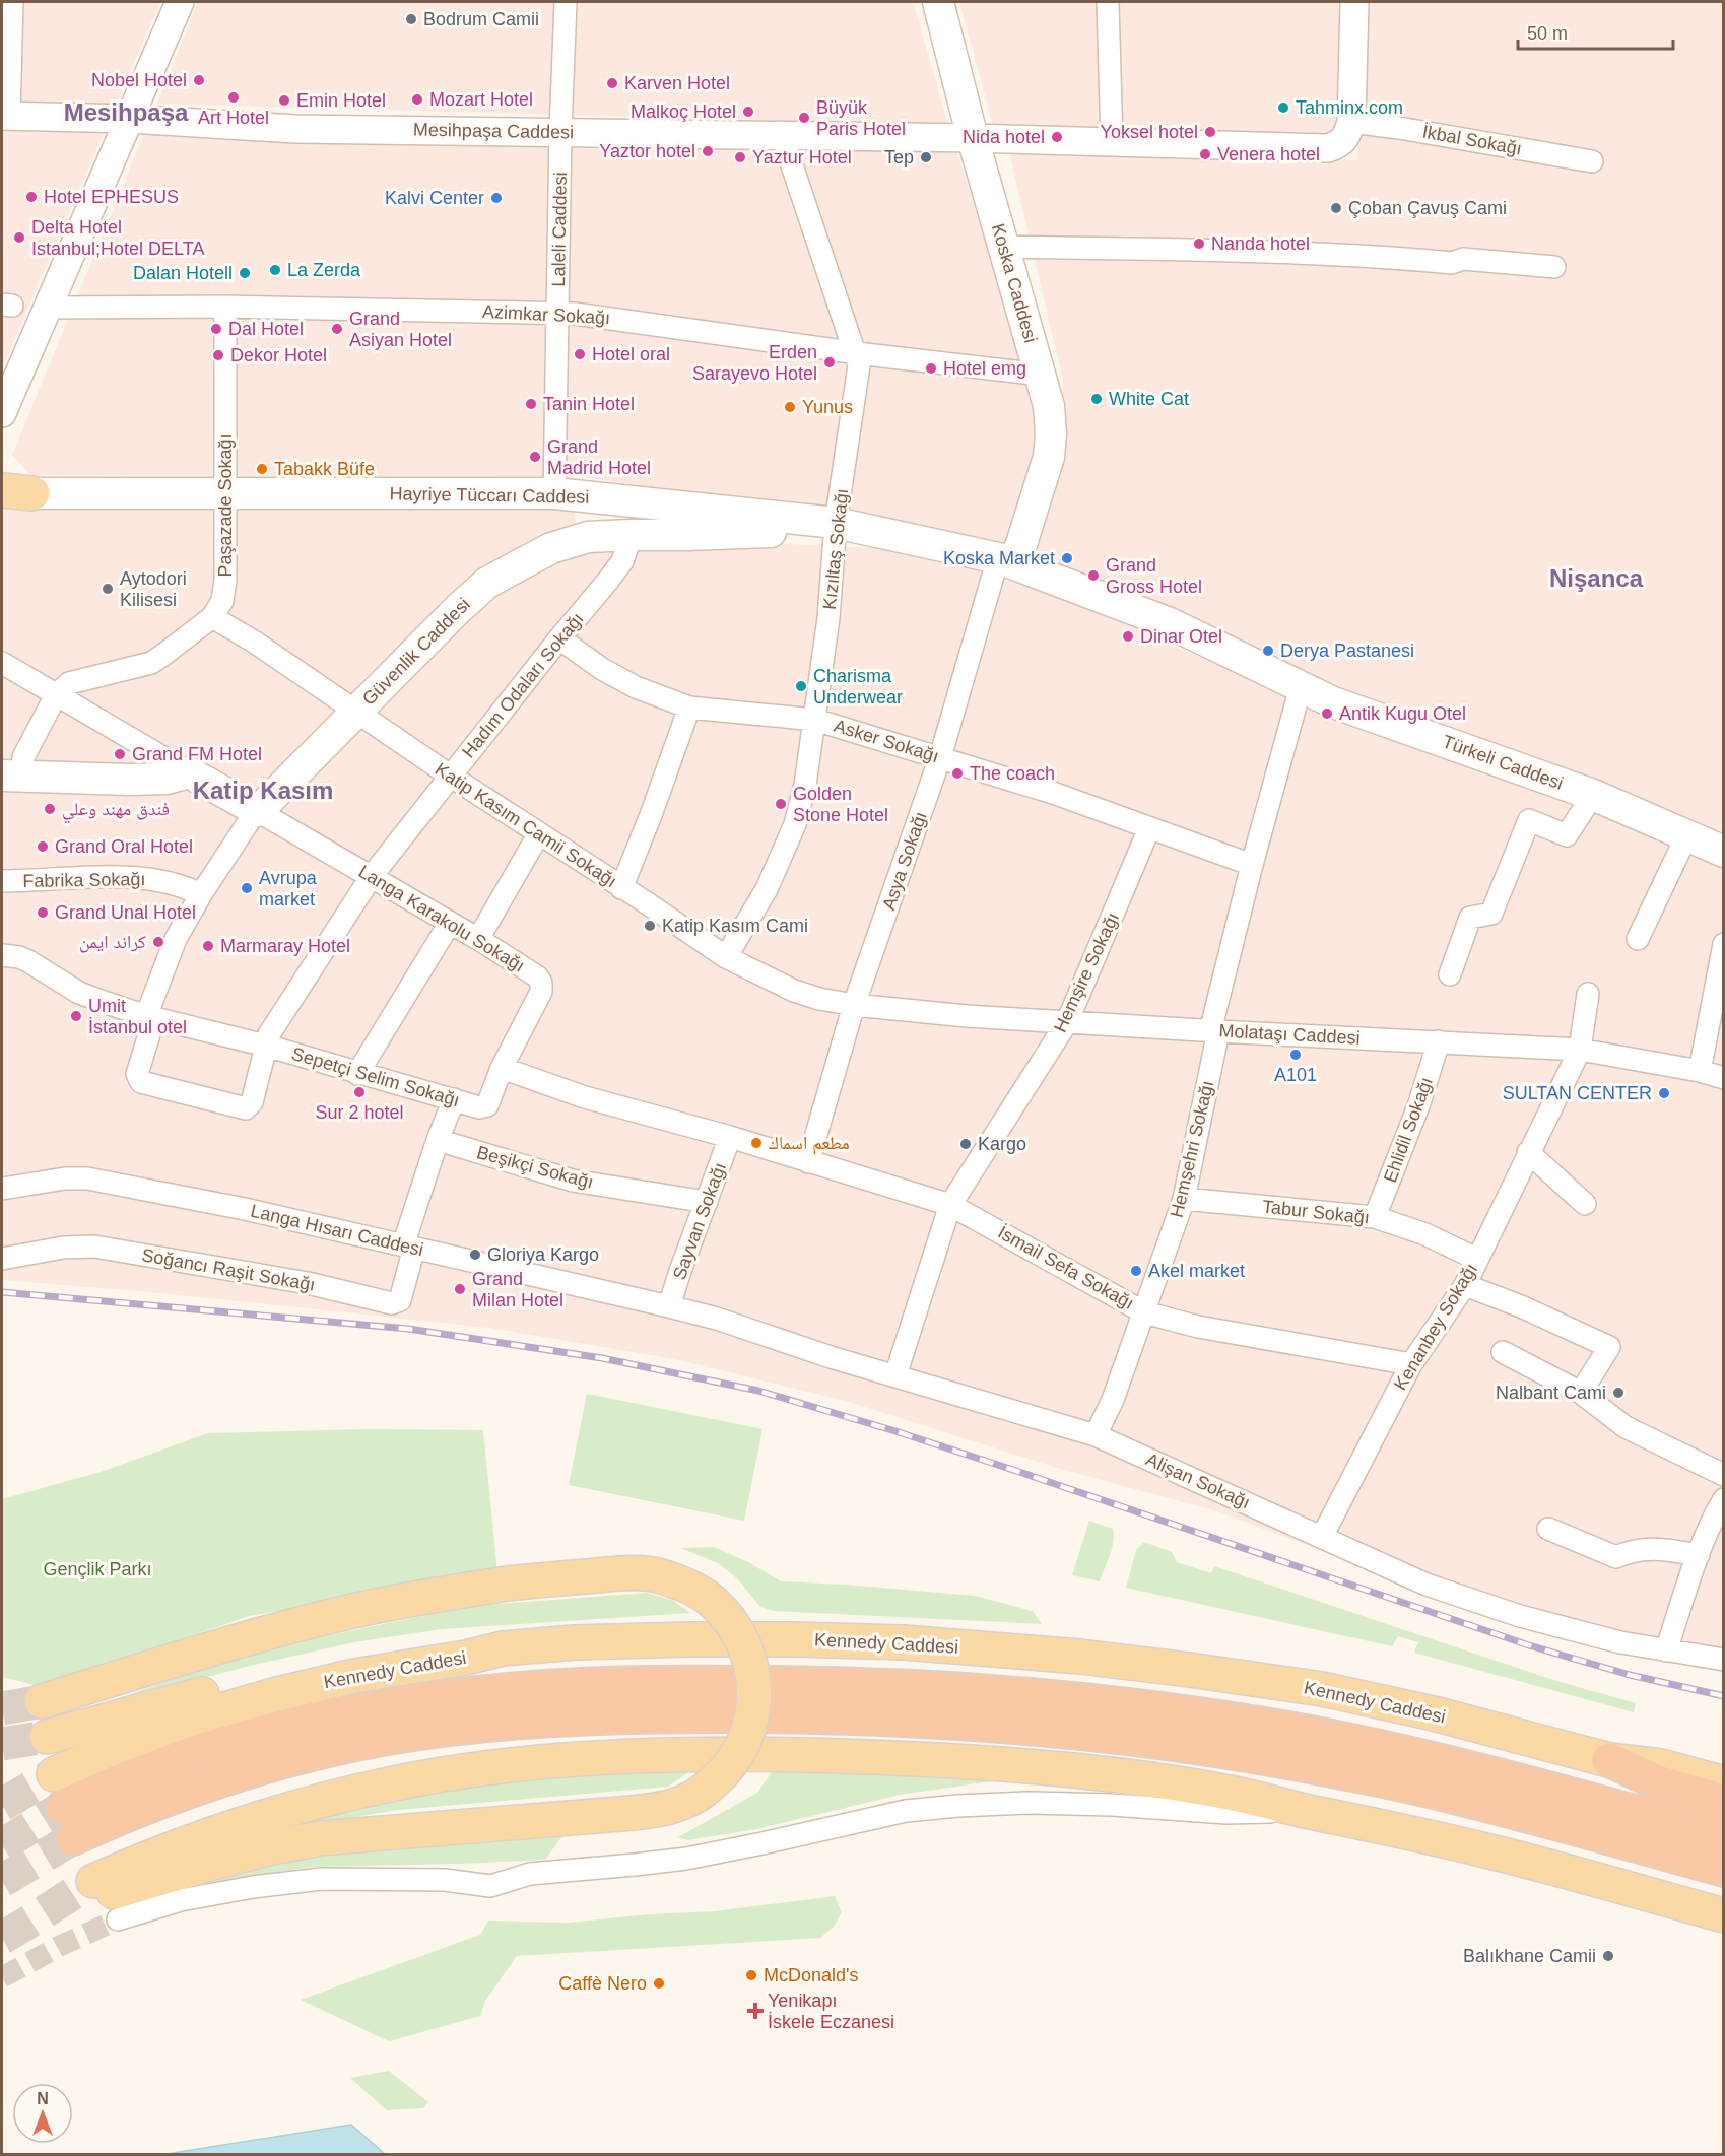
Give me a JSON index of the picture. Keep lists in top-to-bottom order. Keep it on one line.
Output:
{"streets":{"main road":["Koska Caddesi","Hayriye Tüccarı Caddesi","Güvenlik Caddesi","Türkeli Caddesi","Kennedy Caddesi"],"street":["Mesihpaşa Caddesi","İkbal Sokağı","Laleli Caddesi","Azimkar Sokağı","Paşazade Sokağı","Kızıltaş Sokağı","Hadım Odaları Sokağı","Asker Sokağı","Katip Kasım Camii Sokağı","Asya Sokağı","Fabrika Sokağı","Langa Karakolu Sokağı","Hemşire Sokağı","Molataşı Caddesi","Sepetçi Selim Sokağı","Ehlidil Sokağı","Hemşehri Sokağı","Beşikçi Sokağı","Tabur Sokağı","Sayvan Sokağı","Langa Hısarı Caddesi","İsmail Sefa Sokağı","Soğancı Raşit Sokağı","Kenanbey Sokağı","Alişan Sokağı"]},"crossings":[["Mesihpaşa Caddesi","İkbal Sokağı"],["Mesihpaşa Caddesi","Laleli Caddesi"],["Mesihpaşa Caddesi","Koska Caddesi"],["Mesihpaşa Caddesi","Kızıltaş Sokağı"],["Laleli Caddesi","Azimkar Sokağı"],["Laleli Caddesi","Hayriye Tüccarı Caddesi"],["Koska Caddesi","Azimkar Sokağı"],["Koska Caddesi","Hayriye Tüccarı Caddesi"],["Koska Caddesi","Türkeli Caddesi"],["Koska Caddesi","Asya Sokağı"],["Azimkar Sokağı","Paşazade Sokağı"],["Azimkar Sokağı","Kızıltaş Sokağı"],["Hayriye Tüccarı Caddesi","Paşazade Sokağı"],["Hayriye Tüccarı Caddesi","Kızıltaş Sokağı"],["Hayriye Tüccarı Caddesi","Güvenlik Caddesi"],["Hayriye Tüccarı Caddesi","Türkeli Caddesi"],["Hayriye Tüccarı Caddesi","Asya Sokağı"],["Paşazade Sokağı","Katip Kasım Camii Sokağı"],["Kızıltaş Sokağı","Güvenlik Caddesi"],["Kızıltaş Sokağı","Asker Sokağı"],["Kızıltaş Sokağı","Katip Kasım Camii Sokağı"],["Güvenlik Caddesi","Hadım Odaları Sokağı"],["Güvenlik Caddesi","Katip Kasım Camii Sokağı"],["Güvenlik Caddesi","Fabrika Sokağı"],["Güvenlik Caddesi","Langa Karakolu Sokağı"],["Güvenlik Caddesi","Sepetçi Selim Sokağı"],["Hadım Odaları Sokağı","Asker Sokağı"],["Hadım Odaları Sokağı","Katip Kasım Camii Sokağı"],["Hadım Odaları Sokağı","Langa Karakolu Sokağı"],["Hadım Odaları Sokağı","Sepetçi Selim Sokağı"],["Asker Sokağı","Asya Sokağı"],["Asker Sokağı","Hemşire Sokağı"],["Asker Sokağı","Hemşehri Sokağı"],["Türkeli Caddesi","Asya Sokağı"],["Türkeli Caddesi","Hemşehri Sokağı"],["Katip Kasım Camii Sokağı","Asya Sokağı"],["Katip Kasım Camii Sokağı","Molataşı Caddesi"],["Asya Sokağı","Molataşı Caddesi"],["Asya Sokağı","İsmail Sefa Sokağı"],["Langa Karakolu Sokağı","Sepetçi Selim Sokağı"],["Hemşire Sokağı","Molataşı Caddesi"],["Hemşire Sokağı","İsmail Sefa Sokağı"],["Hemşire Sokağı","Alişan Sokağı"],["Molataşı Caddesi","Ehlidil Sokağı"],["Molataşı Caddesi","Hemşehri Sokağı"],["Molataşı Caddesi","Kenanbey Sokağı"],["Ehlidil Sokağı","Tabur Sokağı"],["Hemşehri Sokağı","Tabur Sokağı"],["Hemşehri Sokağı","İsmail Sefa Sokağı"],["Hemşehri Sokağı","Alişan Sokağı"],["Beşikçi Sokağı","Sayvan Sokağı"],["Tabur Sokağı","Kenanbey Sokağı"],["Sayvan Sokağı","Langa Hısarı Caddesi"],["Sayvan Sokağı","İsmail Sefa Sokağı"],["Sayvan Sokağı","Alişan Sokağı"],["Langa Hısarı Caddesi","Soğancı Raşit Sokağı"],["Langa Hısarı Caddesi","Alişan Sokağı"],["İsmail Sefa Sokağı","Kenanbey Sokağı"],["Kenanbey Sokağı","Alişan Sokağı"]],"districts":["Mesihpaşa","Nişanca","Katip Kasım"],"parks":["Gençlik Parkı"],"places":{"other":["Bodrum Camii","Nobel Hotel","Karven Hotel","Art Hotel","Mozart Hotel","Emin Hotel","Tahminx.com","Malkoç Hotel","Büyük Paris Hotel","Yoksel hotel","Nida hotel","Yaztor hotel","Venera hotel","Yaztur Hotel","Tep","Hotel EPHESUS","Kalvi Center","Çoban Çavuş Cami","Delta Hotel Istanbul;Hotel DELTA","Nanda hotel","La Zerda","Dalan Hotell","Dal Hotel","Grand Asiyan Hotel","Hotel oral","Dekor Hotel","Erden Sarayevo Hotel","Hotel emg","White Cat","Tanin Hotel","Yunus","Grand Madrid Hotel","Tabakk Büfe","Koska Market","Grand Gross Hotel","Aytodori Kilisesi","Dinar Otel","Derya Pastanesi","Charisma Underwear","Antik Kugu Otel","Grand FM Hotel","The coach","Golden Stone Hotel","فندق مهند وعلي","Grand Oral Hotel","Avrupa market","Grand Unal Hotel","Katip Kasım Cami","كراند ايمن","Marmaray Hotel","Umit İstanbul otel","A101","Sur 2 hotel","SULTAN CENTER","مطعم اسماك","Kargo","Gloriya Kargo","Akel market","Grand Milan Hotel","Nalbant Cami","Balıkhane Camii","McDonald's","Caffè Nero"],"health":["Yenikapı İskele Eczanesi"]},"scale_bar":"50 m","north":"top"}
